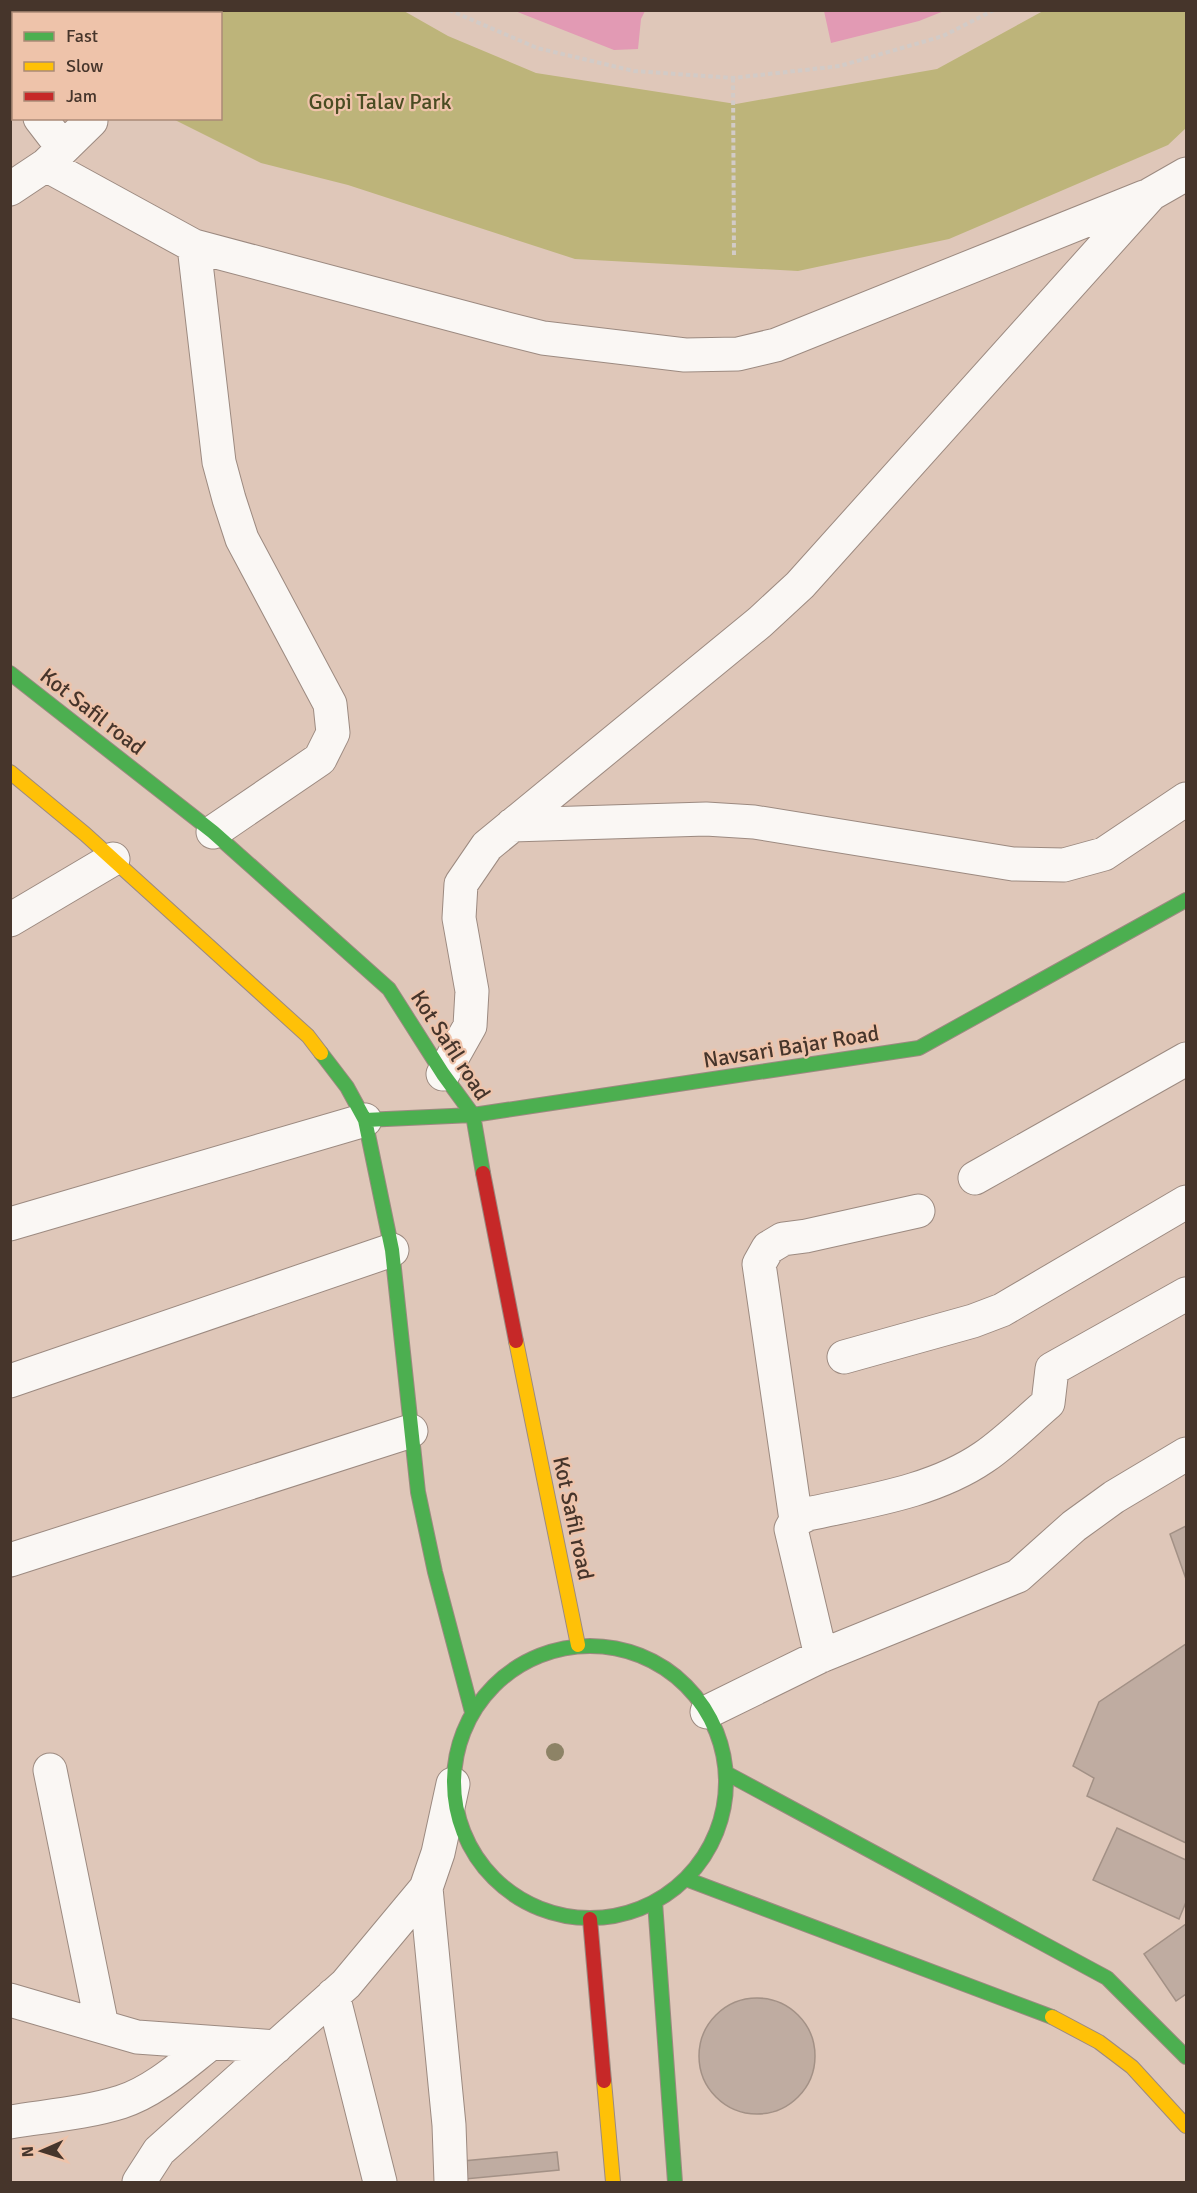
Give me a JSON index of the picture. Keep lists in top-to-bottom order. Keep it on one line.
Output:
{"streets":{"main road":["Kot Safil road","Navsari Bajar Road"]},"crossings":[["Kot Safil road","Navsari Bajar Road"]],"parks":["Gopi Talav Park"],"legend":["Fast","Slow","Jam"],"north":"left"}
